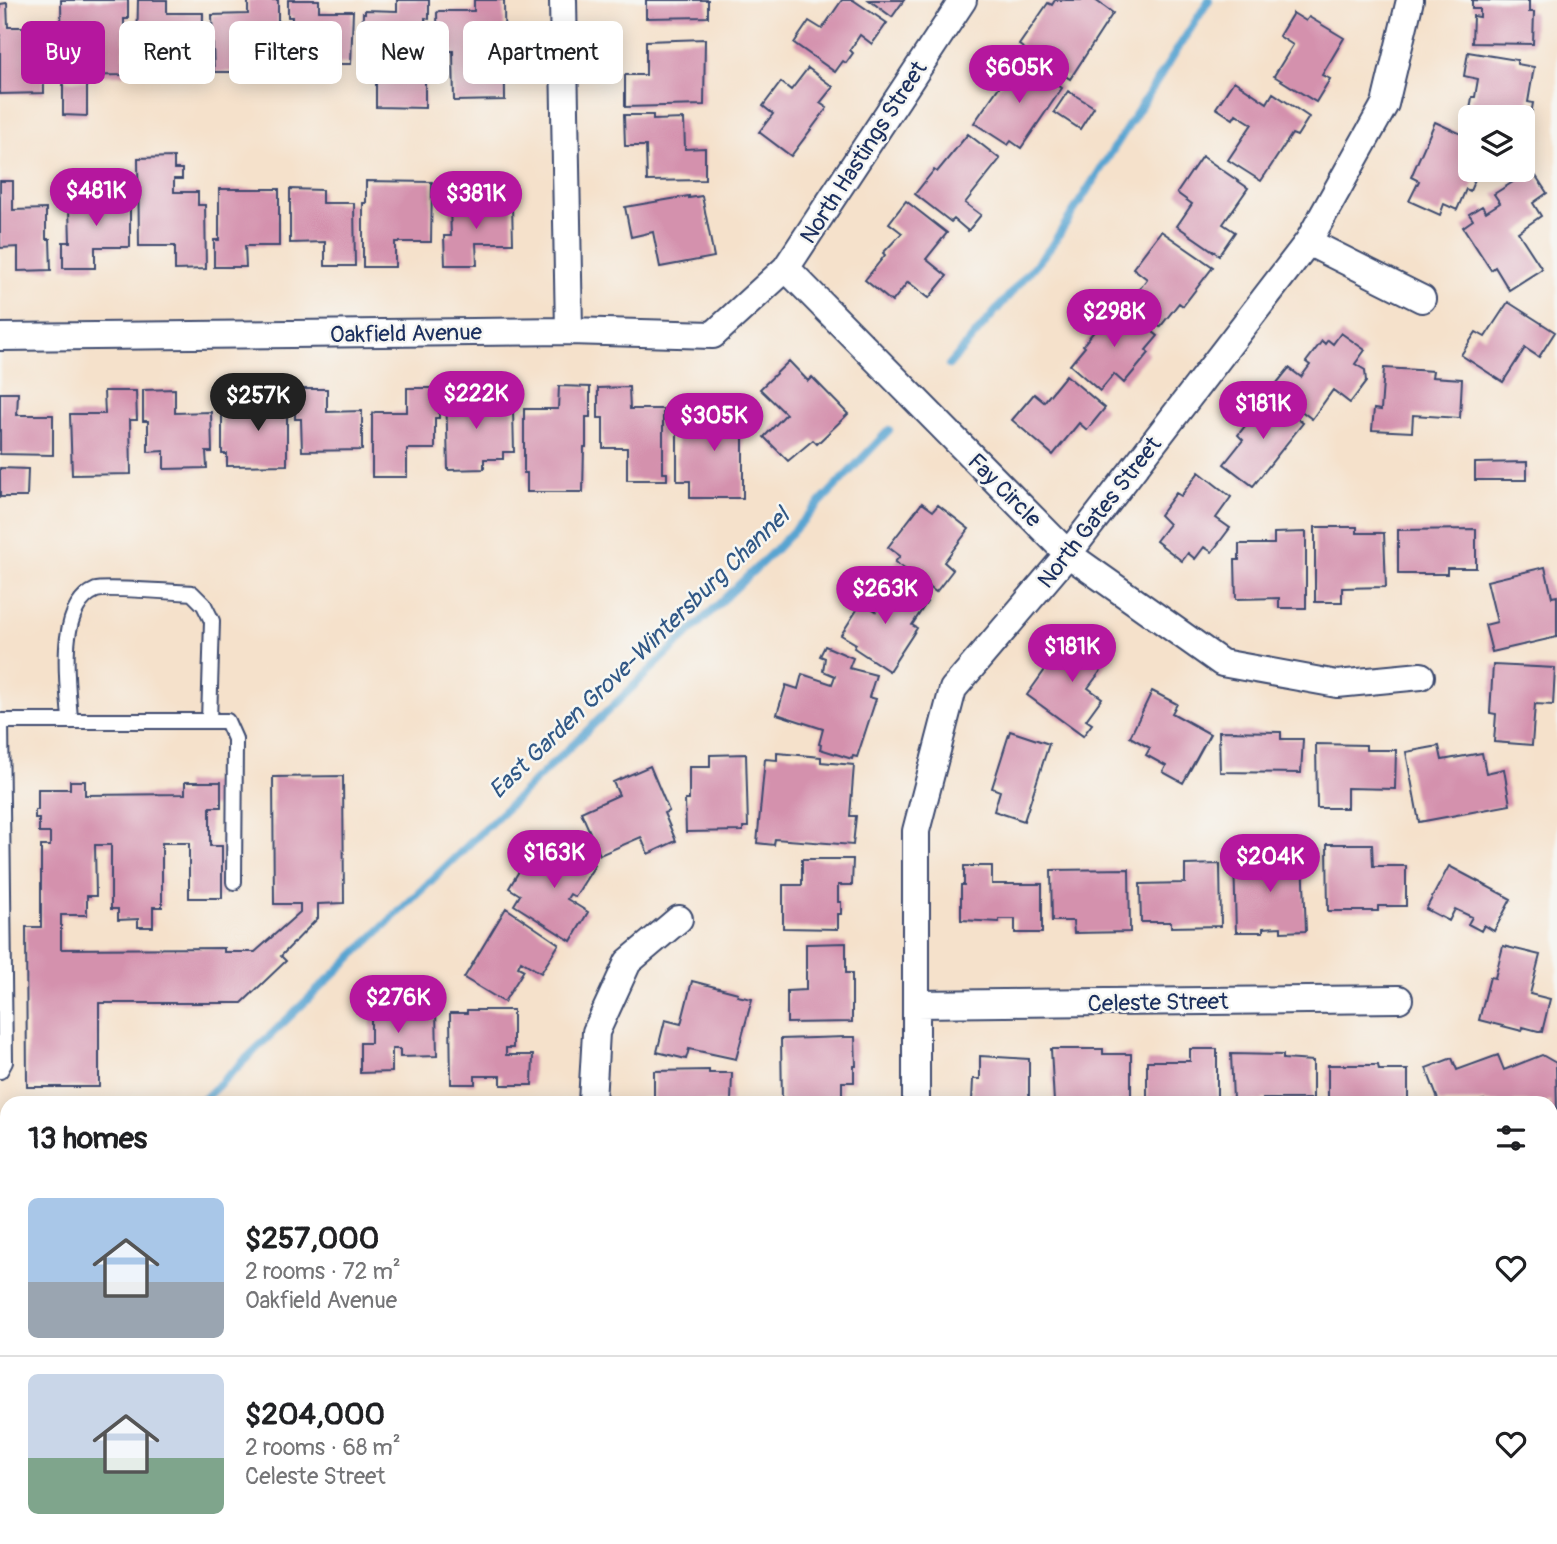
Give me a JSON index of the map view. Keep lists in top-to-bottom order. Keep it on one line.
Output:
{"streets":{"street":["North Hastings Street","Oakfield Avenue","Fay Circle","North Gates Street","Celeste Street"]},"crossings":[["North Hastings Street","Oakfield Avenue"],["North Hastings Street","Fay Circle"],["Oakfield Avenue","Fay Circle"],["Fay Circle","North Gates Street"],["North Gates Street","Celeste Street"]],"water":["East Garden Grove-Wintersburg Channel"],"page":{"chip":["Buy","Rent","Filters","New","Apartment"],"price":["$605K","$481K","$381K","$298K","$222K","$257K","$181K","$305K","$263K","$181K","$163K","$204K","$276K"],"heading":"13 homes","list":[{"name":"$257,000","note":"2 rooms · 72 m² · Oakfield Avenue"},{"name":"$204,000","note":"2 rooms · 68 m² · Celeste Street"}]}}
